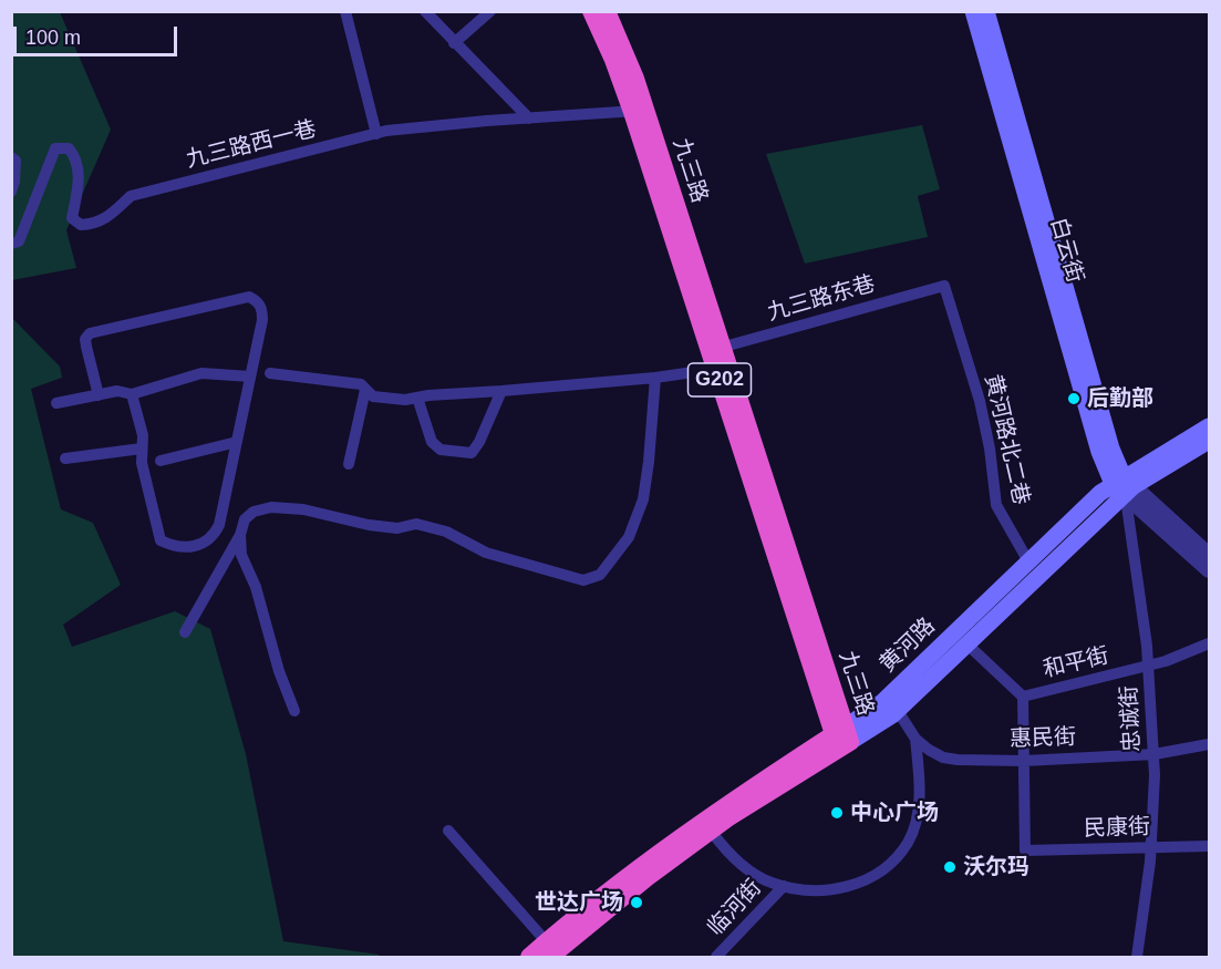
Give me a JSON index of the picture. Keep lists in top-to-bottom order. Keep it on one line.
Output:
{"streets":{"highway":["九三路","G202","黄河路"],"main road":["白云街"],"street":["九三路西一巷","九三路东巷","黄河路北二巷","和平街","忠诚街","惠民街","民康街","临河街"]},"crossings":[["九三路西一巷","九三路"],["九三路","九三路东巷"],["九三路","黄河路"],["白云街","黄河路"],["白云街","忠诚街"],["九三路东巷","黄河路北二巷"],["黄河路北二巷","黄河路"],["黄河路","和平街"],["黄河路","忠诚街"],["黄河路","惠民街"],["和平街","忠诚街"],["忠诚街","惠民街"],["忠诚街","民康街"],["惠民街","民康街"]],"places":["后勤部","中心广场","沃尔玛","世达广场"],"scale_bar":"100 m"}
